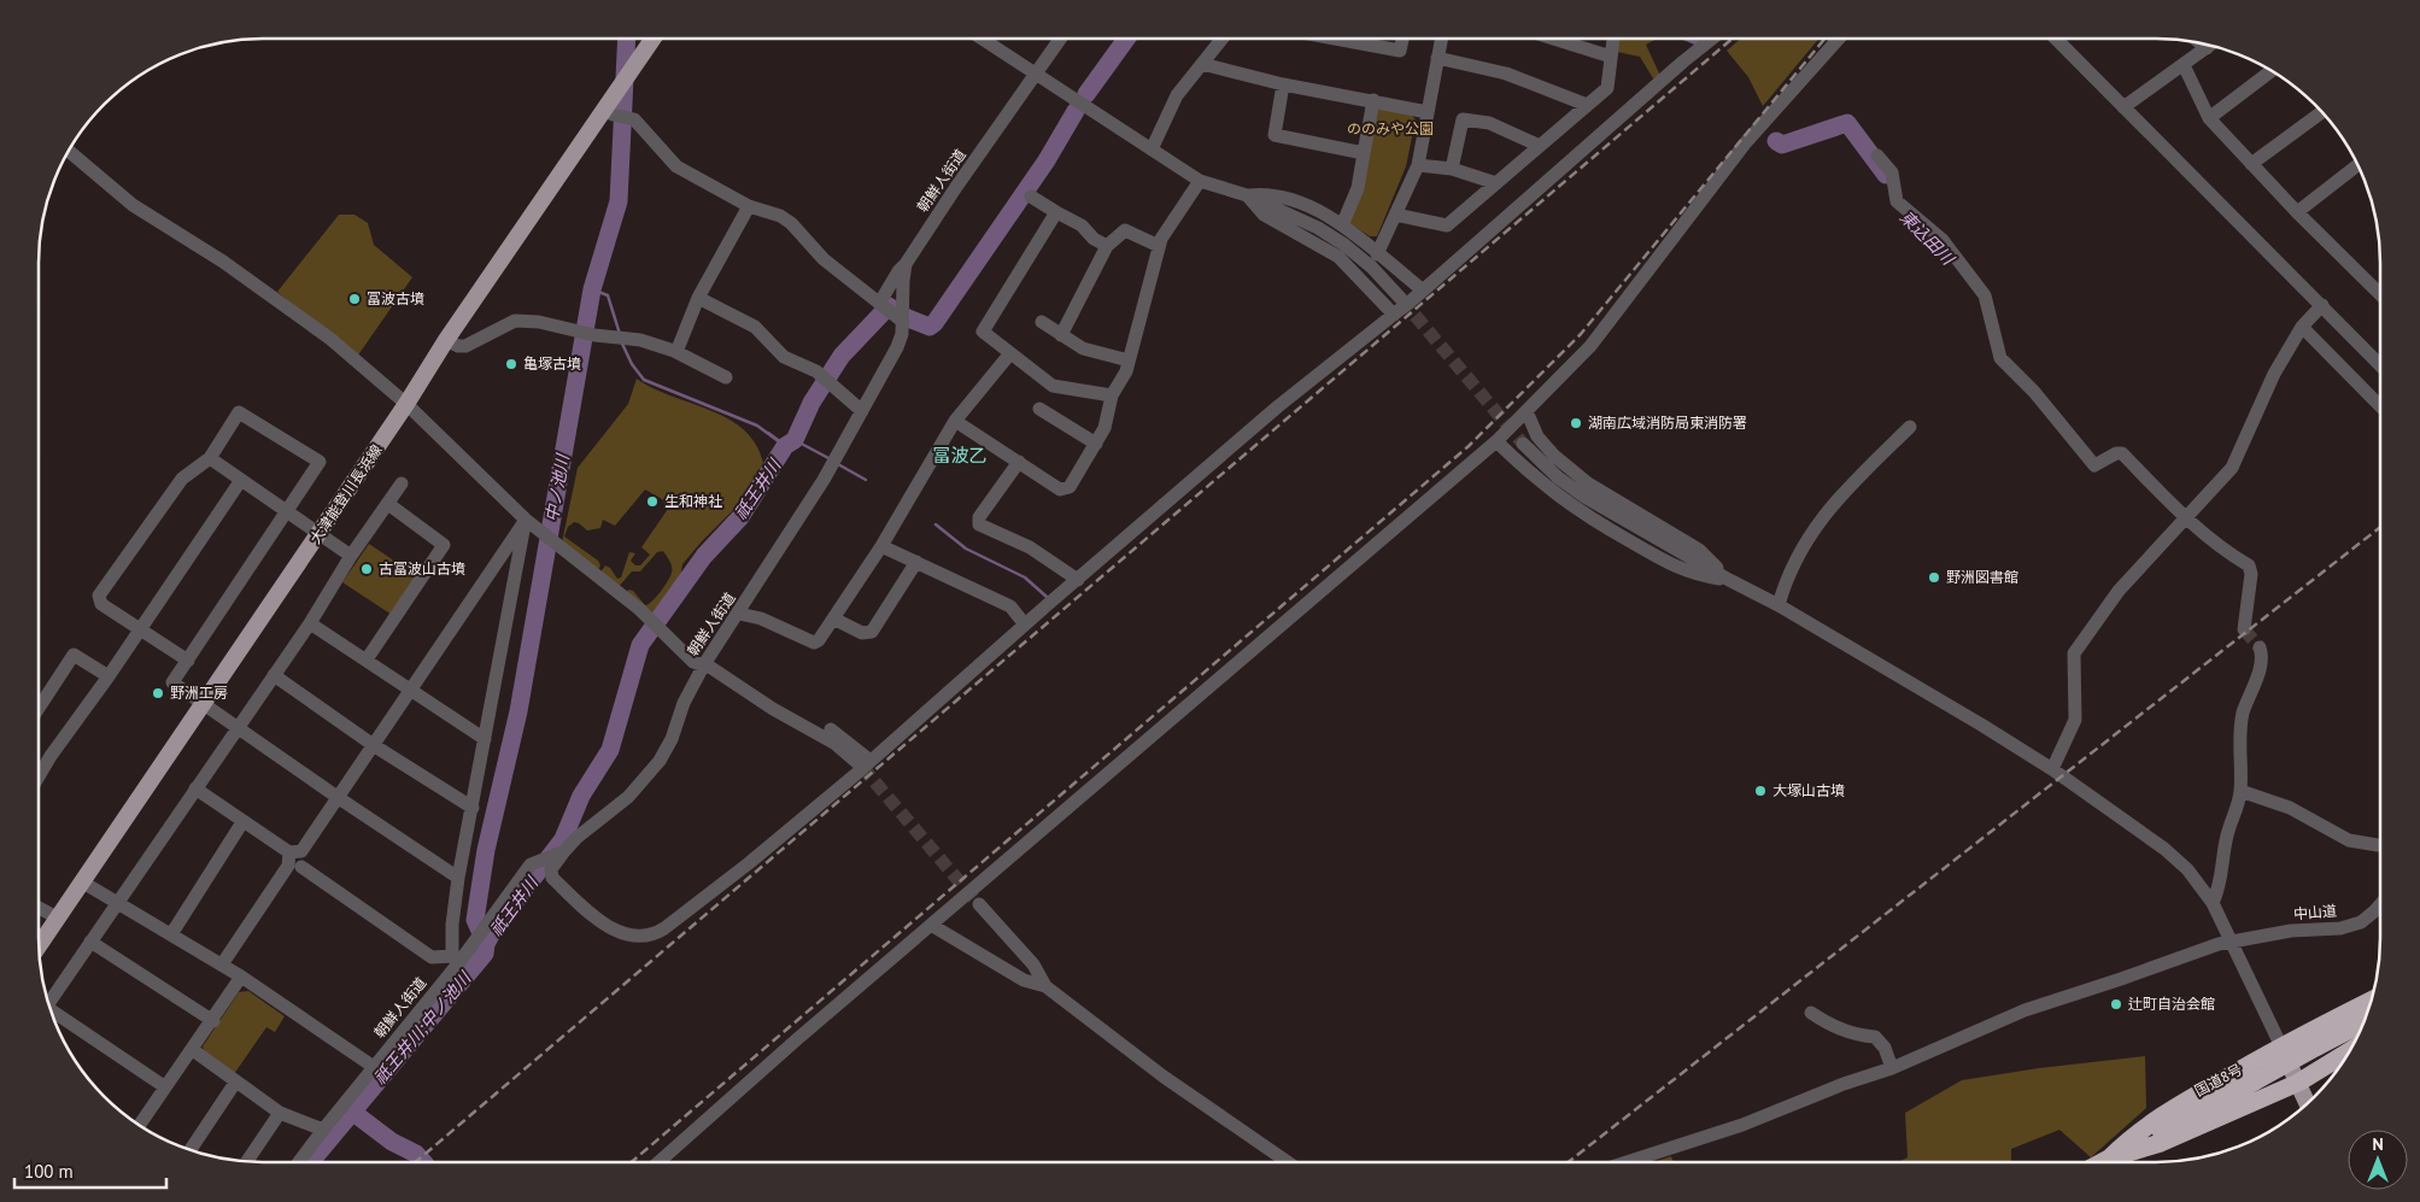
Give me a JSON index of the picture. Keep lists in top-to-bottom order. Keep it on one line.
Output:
{"streets":{"highway":["国道8号"],"main road":["大津能登川長浜線"],"street":["朝鮮人街道","中山道"]},"districts":["冨波乙"],"water":["東込田川","中ノ池川","祇王井川","祇王井川;中ノ池川"],"parks":["ののみや公園"],"places":["冨波古墳","亀塚古墳","湖南広域消防局東消防署","生和神社","古冨波山古墳","野洲図書館","野洲工房","大塚山古墳","辻町自治会館"],"scale_bar":"100 m","north":"top"}
